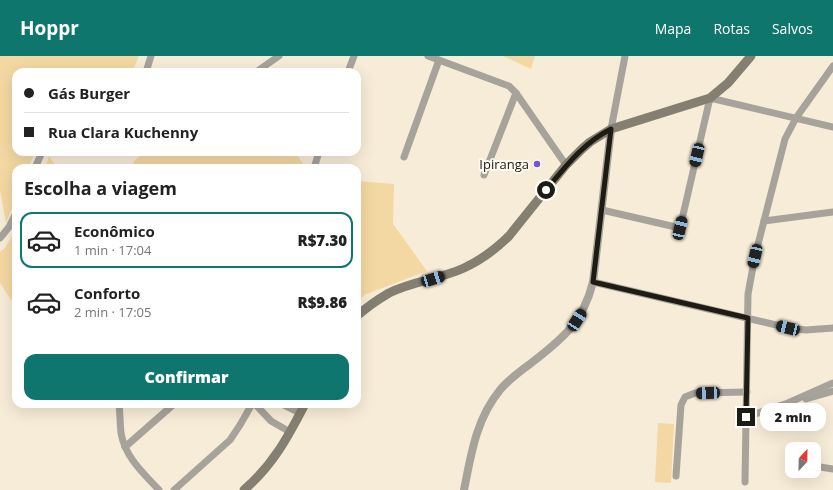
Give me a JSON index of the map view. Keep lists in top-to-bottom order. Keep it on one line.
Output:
{"places":["Ipiranga"],"north":"top","page":{"header":"Hoppr","nav":["Mapa","Rotas","Salvos"],"banner":["Gás Burger","Rua Clara Kuchenny"],"heading":"Escolha a viagem","list":[{"name":"Econômico","note":"1 min · 17:04","value":"R$7.30"},{"name":"Conforto","note":"2 min · 17:05","value":"R$9.86"}],"buttons":"Confirmar","bubble":"2 min"}}
